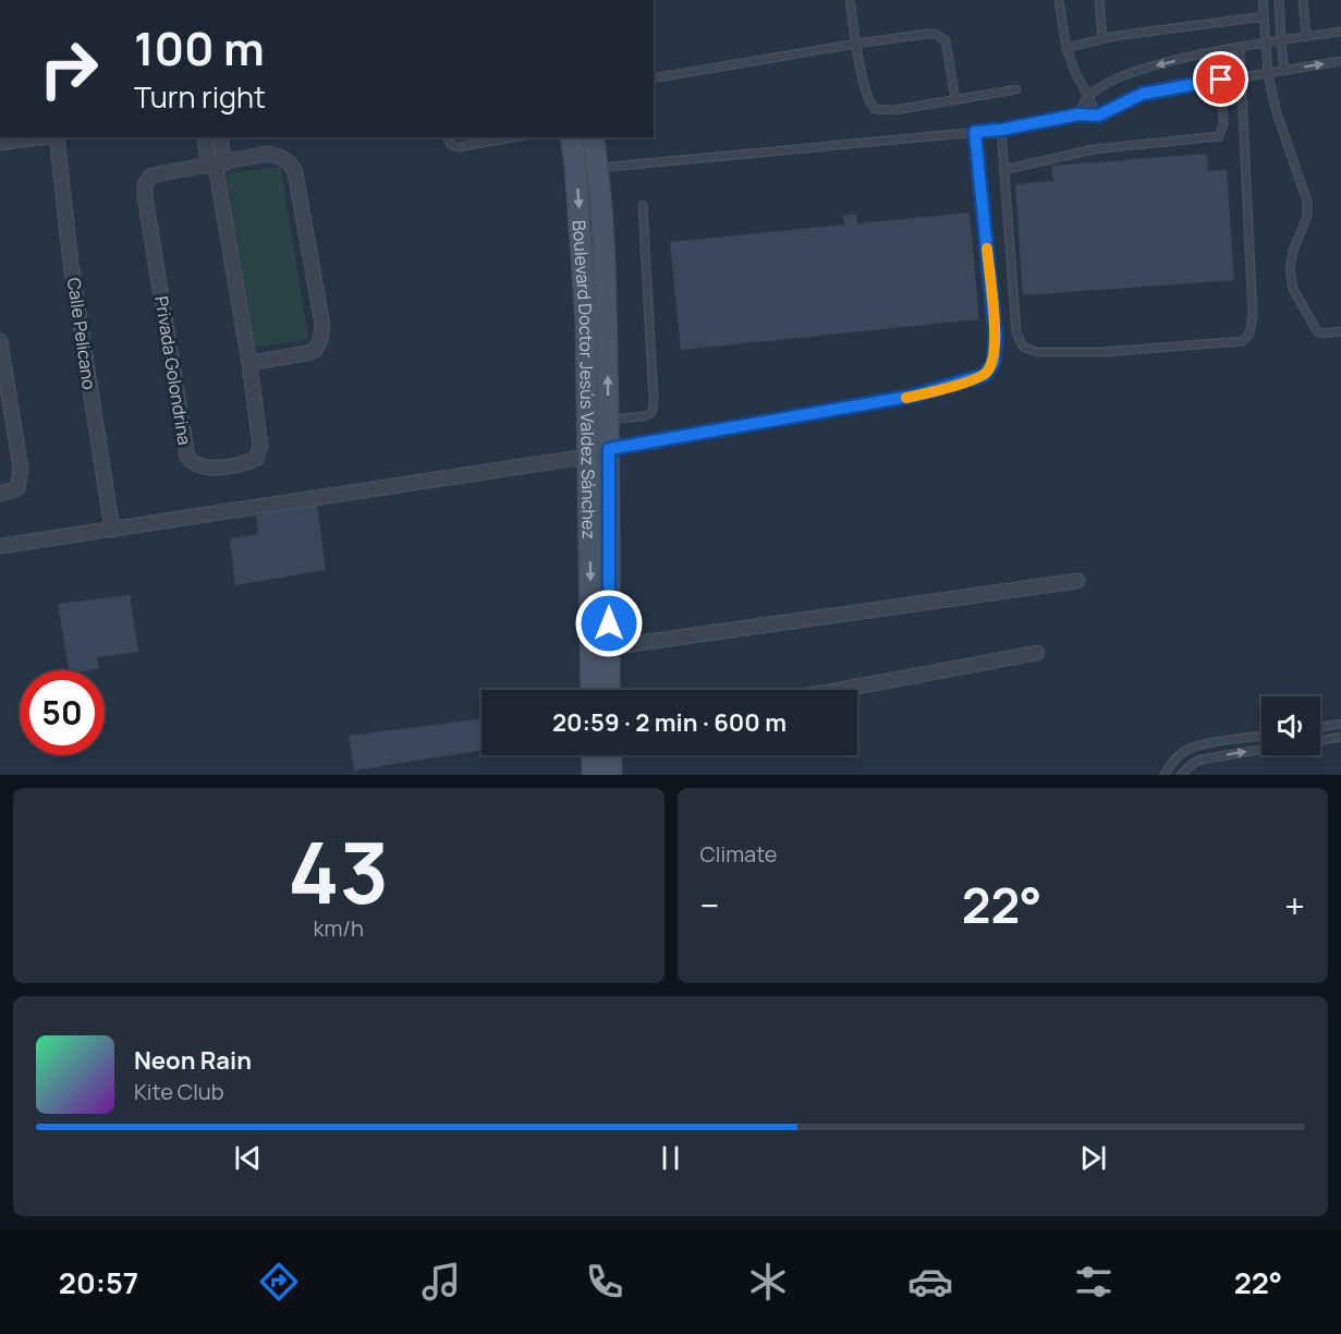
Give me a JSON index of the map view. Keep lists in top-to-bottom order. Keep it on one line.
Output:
{"streets":{"main road":["Boulevard Doctor Jesús Valdez Sánchez"],"street":["Calle Pelicano","Privada Golondrina"]},"page":{"turn":["100 m","Turn right"],"limit":"50","trip":"20:59 · 2 min · 600 m","tile":[["43","km/h"],"Climate"],"heat":["−","22°","+"],"song":["Neon Rain","Kite Club"],"tabs":["20:57","22°"]}}
